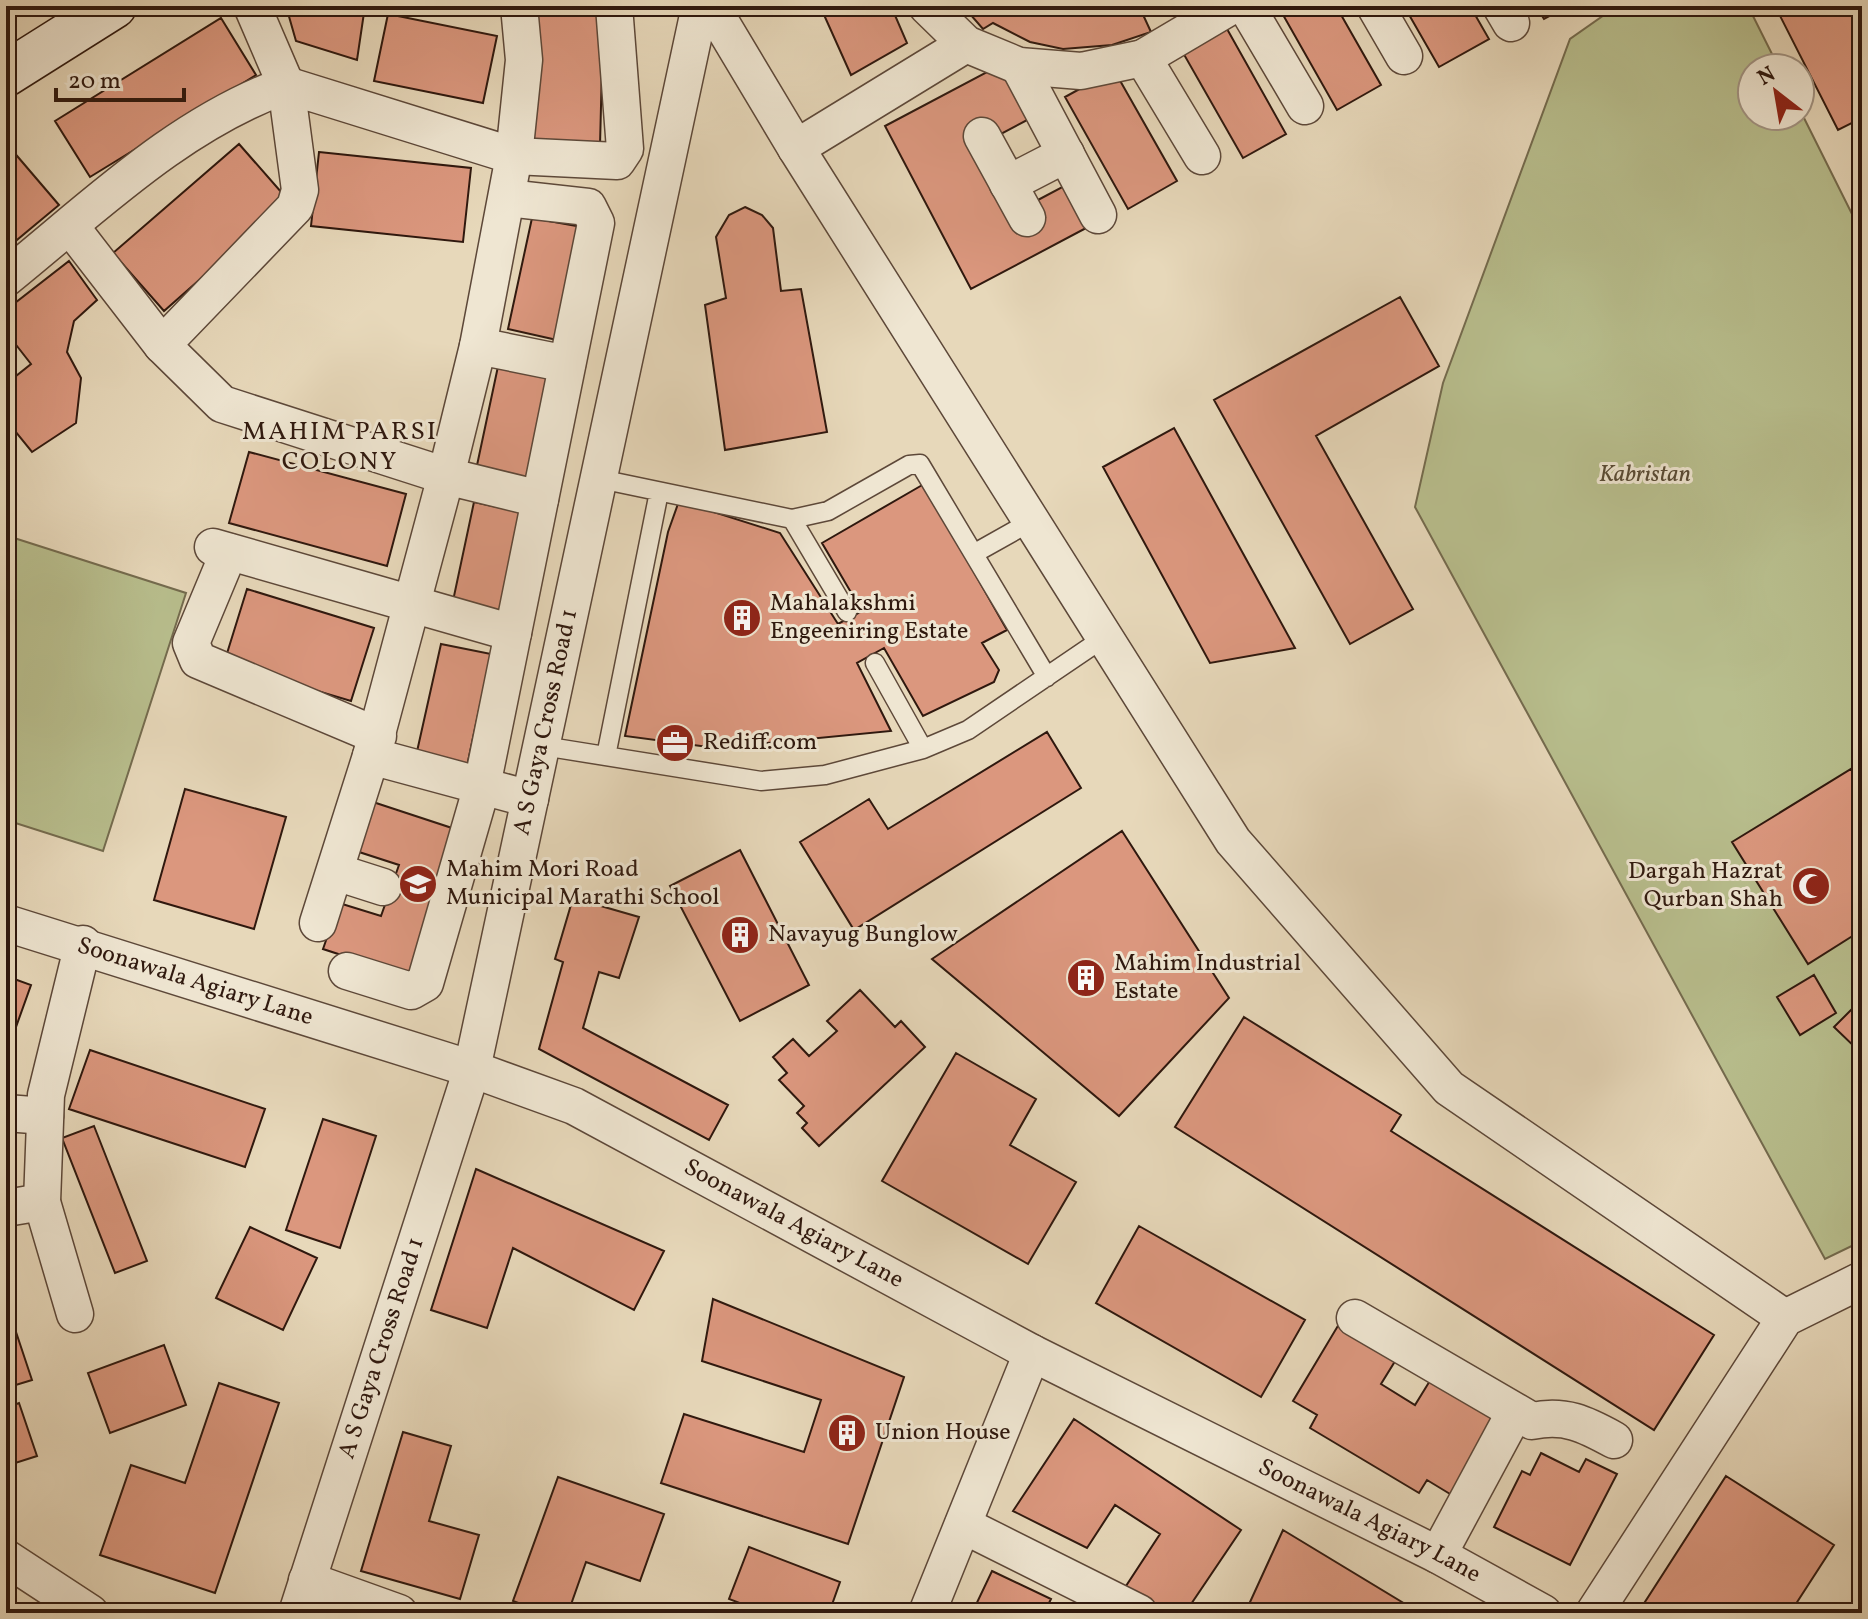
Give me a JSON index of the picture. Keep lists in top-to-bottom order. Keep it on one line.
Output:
{"streets":{"street":["A S Gaya Cross Road 1","Soonawala Agiary Lane"]},"crossings":[["A S Gaya Cross Road 1","Soonawala Agiary Lane"]],"districts":["MAHIM PARSI COLONY"],"parks":["Kabristan"],"places":{"building":["Mahalakshmi Engeeniring Estate","Navayug Bunglow","Mahim Industrial Estate","Union House"],"office":["Rediff.com"],"school or university":["Mahim Mori Road Municipal Marathi School"],"mosque":["Dargah Hazrat Qurban Shah"]},"scale_bar":"20 m","north":"top left"}
